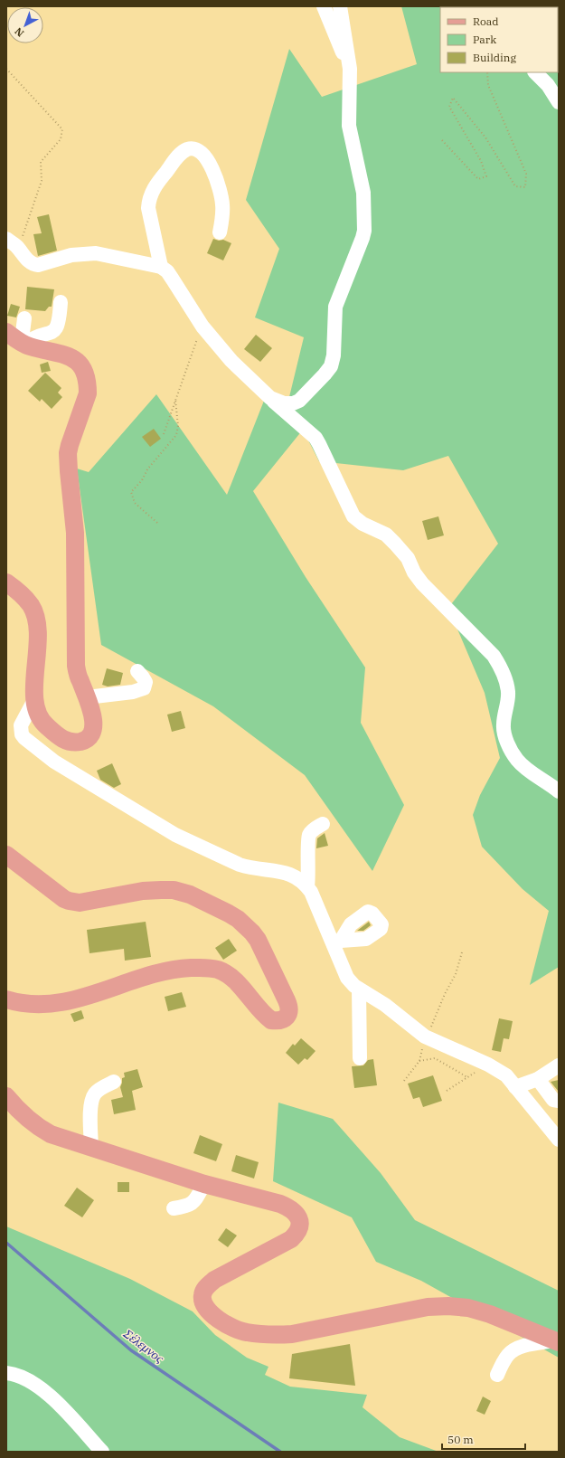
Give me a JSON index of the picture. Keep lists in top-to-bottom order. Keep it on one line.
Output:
{"water":["Σέλεμνος"],"legend":["Road","Park","Building"],"scale_bar":"50 m","north":"bottom left"}
